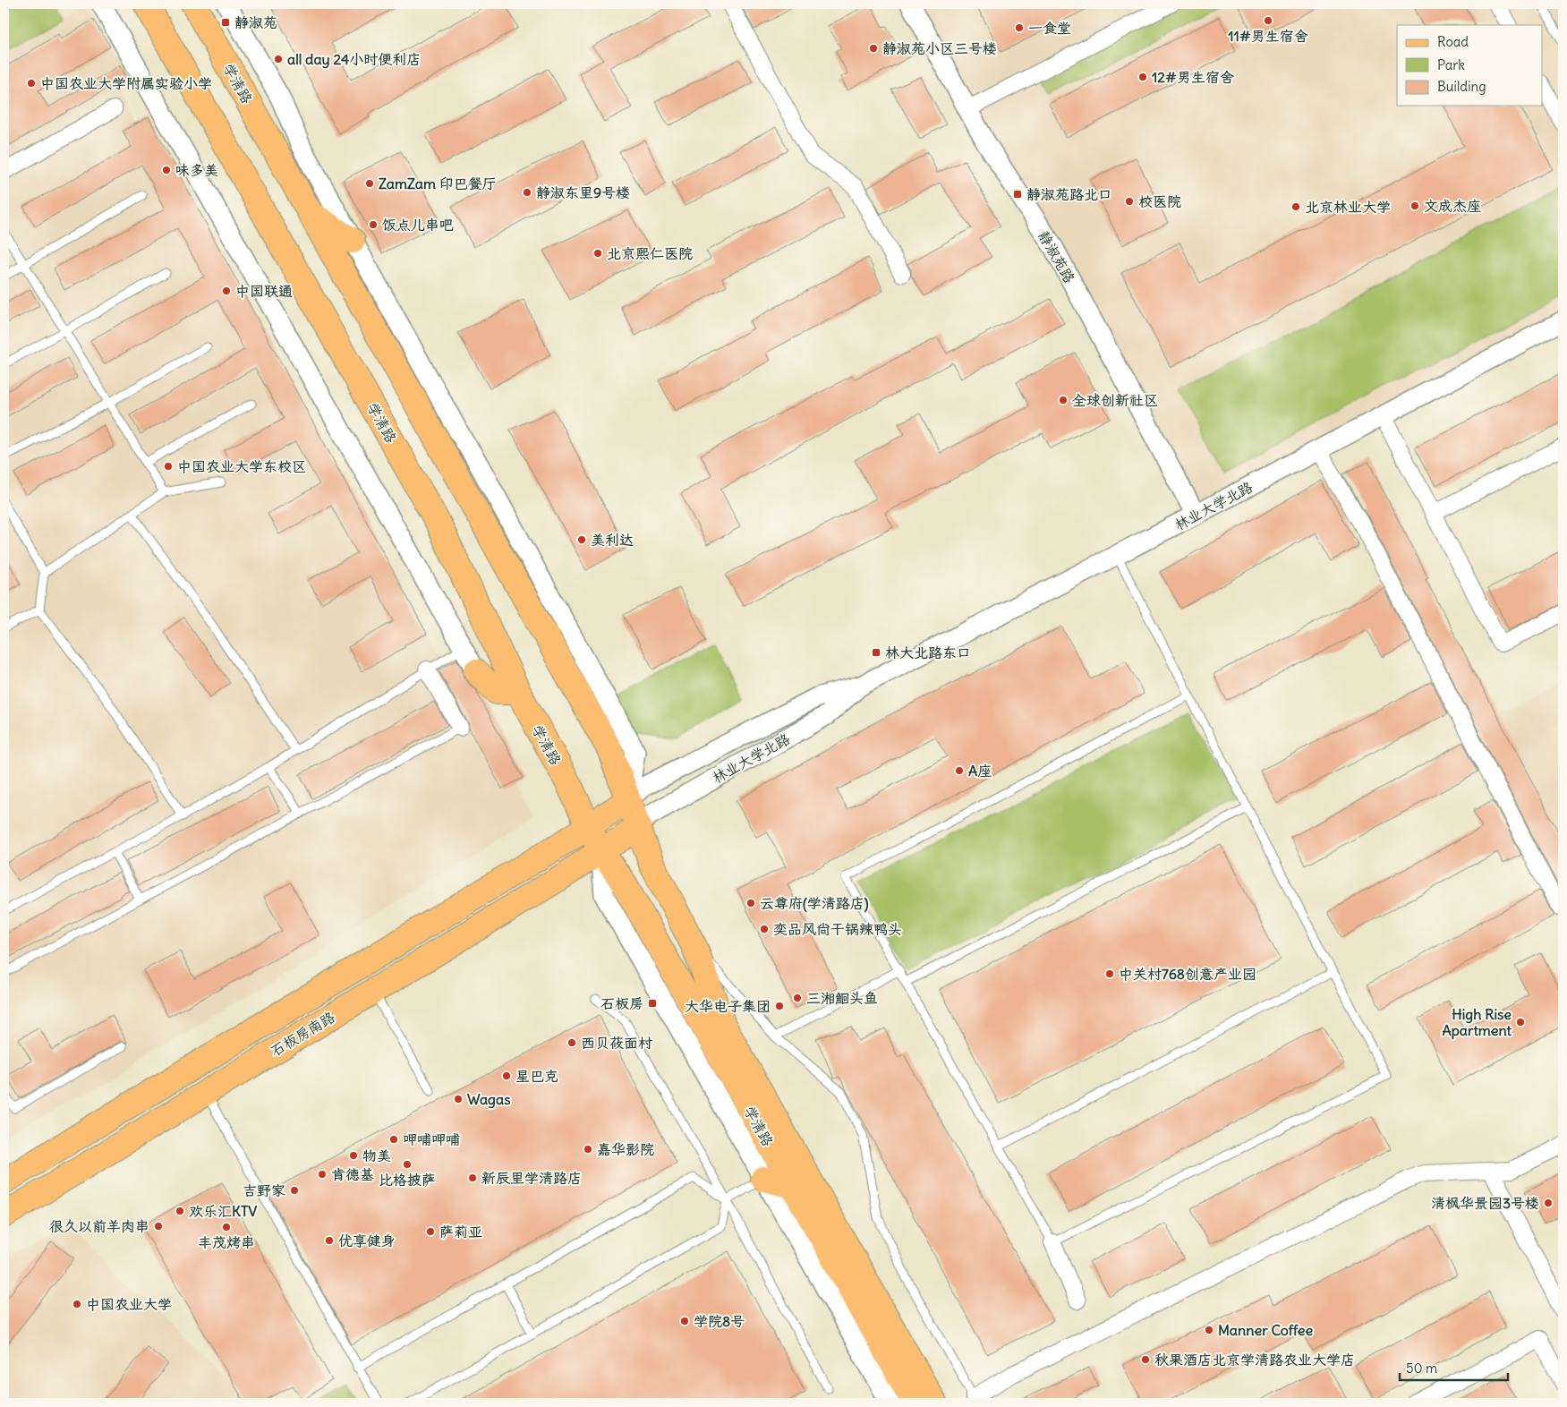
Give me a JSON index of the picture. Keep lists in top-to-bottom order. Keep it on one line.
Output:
{"streets":{"main road":["学清路","石板房南路"],"street":["静淑苑路","林业大学北路"]},"crossings":[["学清路","林业大学北路"],["学清路","石板房南路"],["静淑苑路","林业大学北路"],["林业大学北路","石板房南路"]],"places":{"other":["11#男生宿舍","一食堂","静淑苑小区三号楼","all day 24小时便利店","12#男生宿舍","中国农业大学附属实验小学","味多美","ZamZam 印巴餐厅","静淑东里9号楼","校医院","文成杰座","北京林业大学","饭点儿串吧","北京熙仁医院","中国联通","全球创新社区","中国农业大学东校区","美利达","A座","云尊府(学清路店)","奕品风尚干锅辣鸭头","中关村768创意产业园","三湘鮰头鱼","大华电子集团","High Rise Apartment","西贝莜面村","星巴克","Wagas","呷哺呷哺","嘉华影院","物美","比格披萨","肯德基","新辰里学清路店","吉野家","清枫华景园3号楼","欢乐汇KTV","很久以前羊肉串","丰茂烤串","萨莉亚","优享健身","中国农业大学","学院8号","Manner Coffee","秋果酒店北京学清路农业大学店"],"transit":["静淑苑","静淑苑路北口","林大北路东口","石板房"]},"legend":["Road","Park","Building"],"scale_bar":"50 m"}
